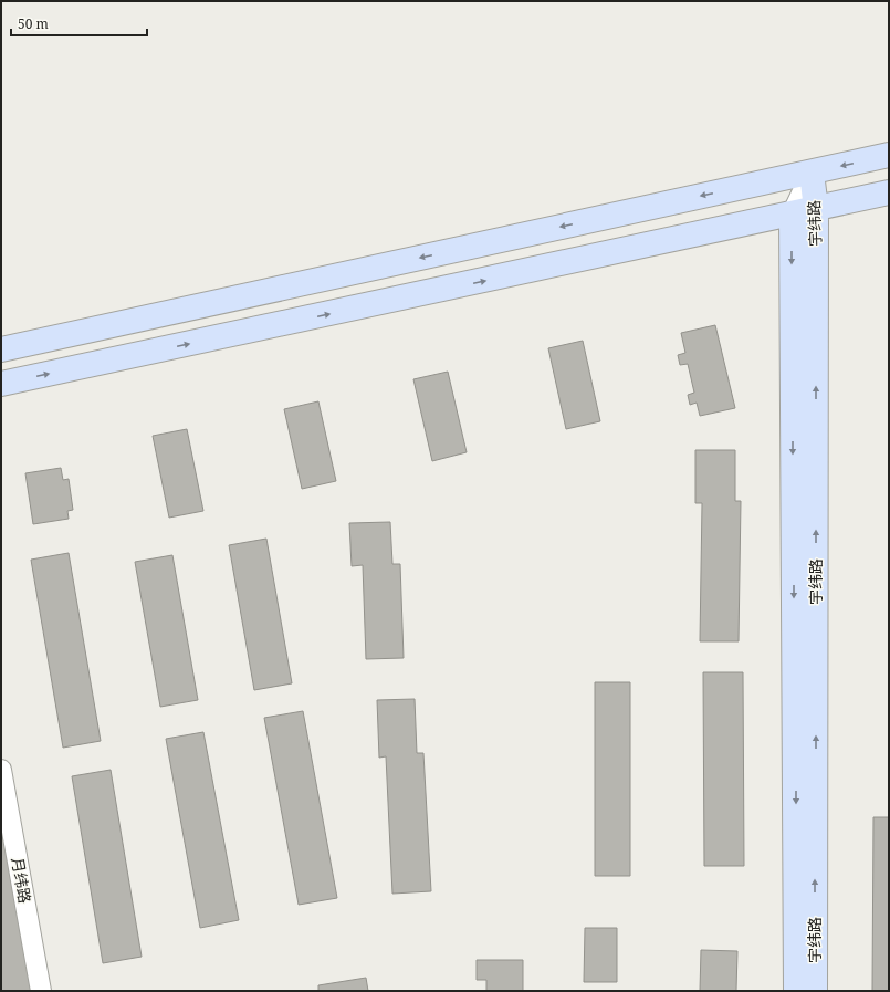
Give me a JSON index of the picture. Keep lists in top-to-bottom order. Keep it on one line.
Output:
{"streets":{"main road":["宇纬路"],"street":["月纬路"]},"scale_bar":"50 m"}
